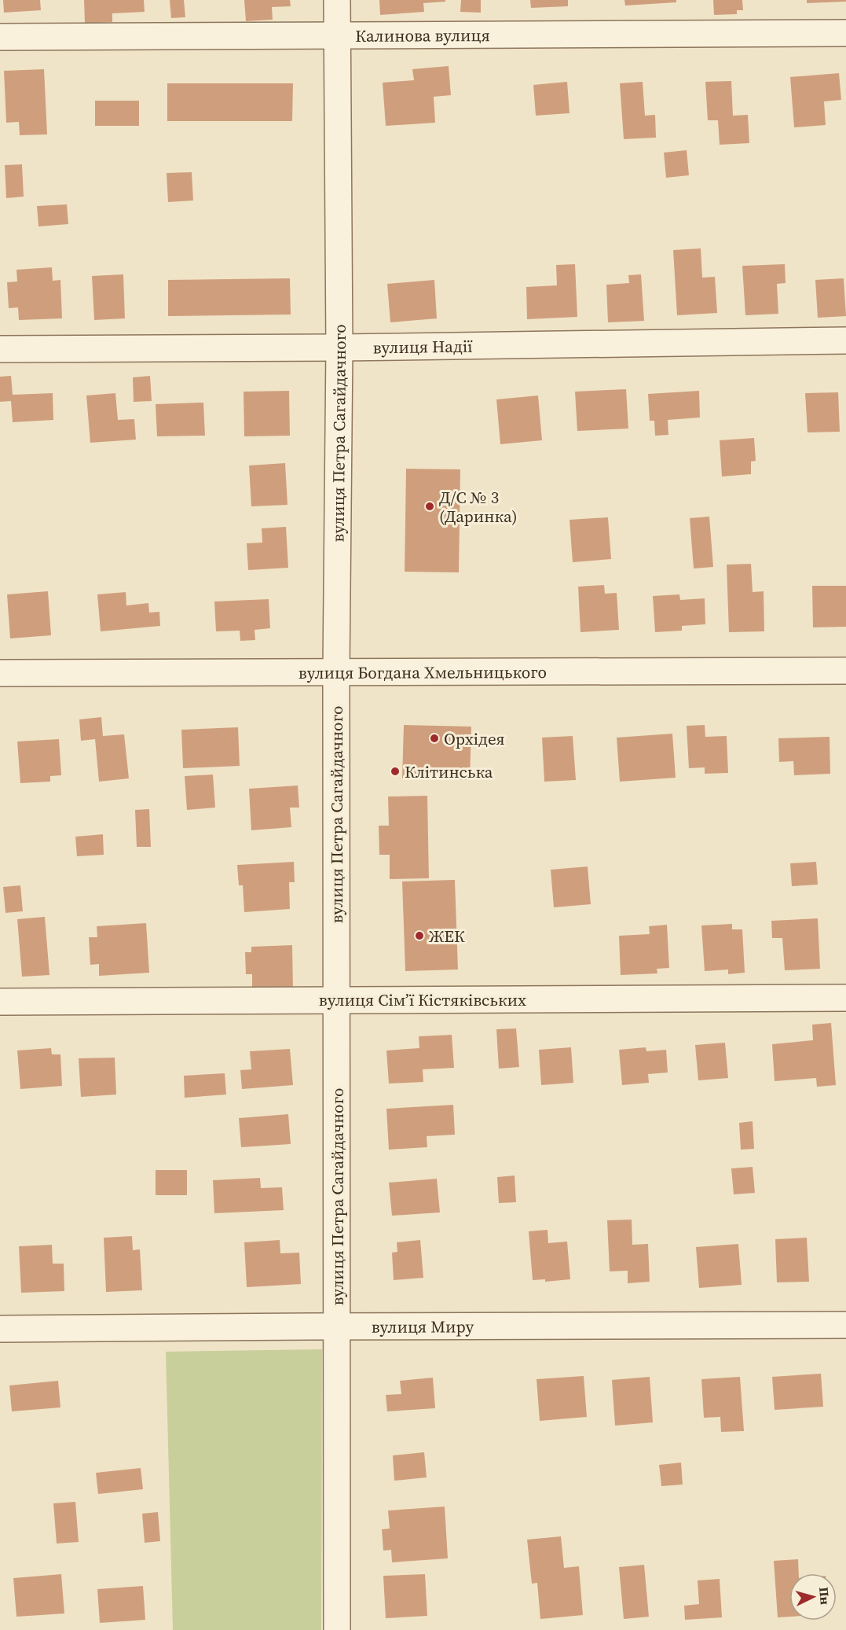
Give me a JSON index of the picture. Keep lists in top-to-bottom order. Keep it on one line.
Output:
{"streets":{"street":["Калинова вулиця","вулиця Надії","вулиця Петра Сагайдачного","вулиця Богдана Хмельницького","вулиця Сімʼї Кістяківських","вулиця Миру"]},"crossings":[["Калинова вулиця","вулиця Петра Сагайдачного"],["вулиця Надії","вулиця Петра Сагайдачного"],["вулиця Петра Сагайдачного","вулиця Богдана Хмельницького"],["вулиця Петра Сагайдачного","вулиця Сімʼї Кістяківських"],["вулиця Петра Сагайдачного","вулиця Миру"]],"places":["Д/С № 3 (Даринка)","Орхідея","Клітинська","ЖЕК"],"north":"right"}
